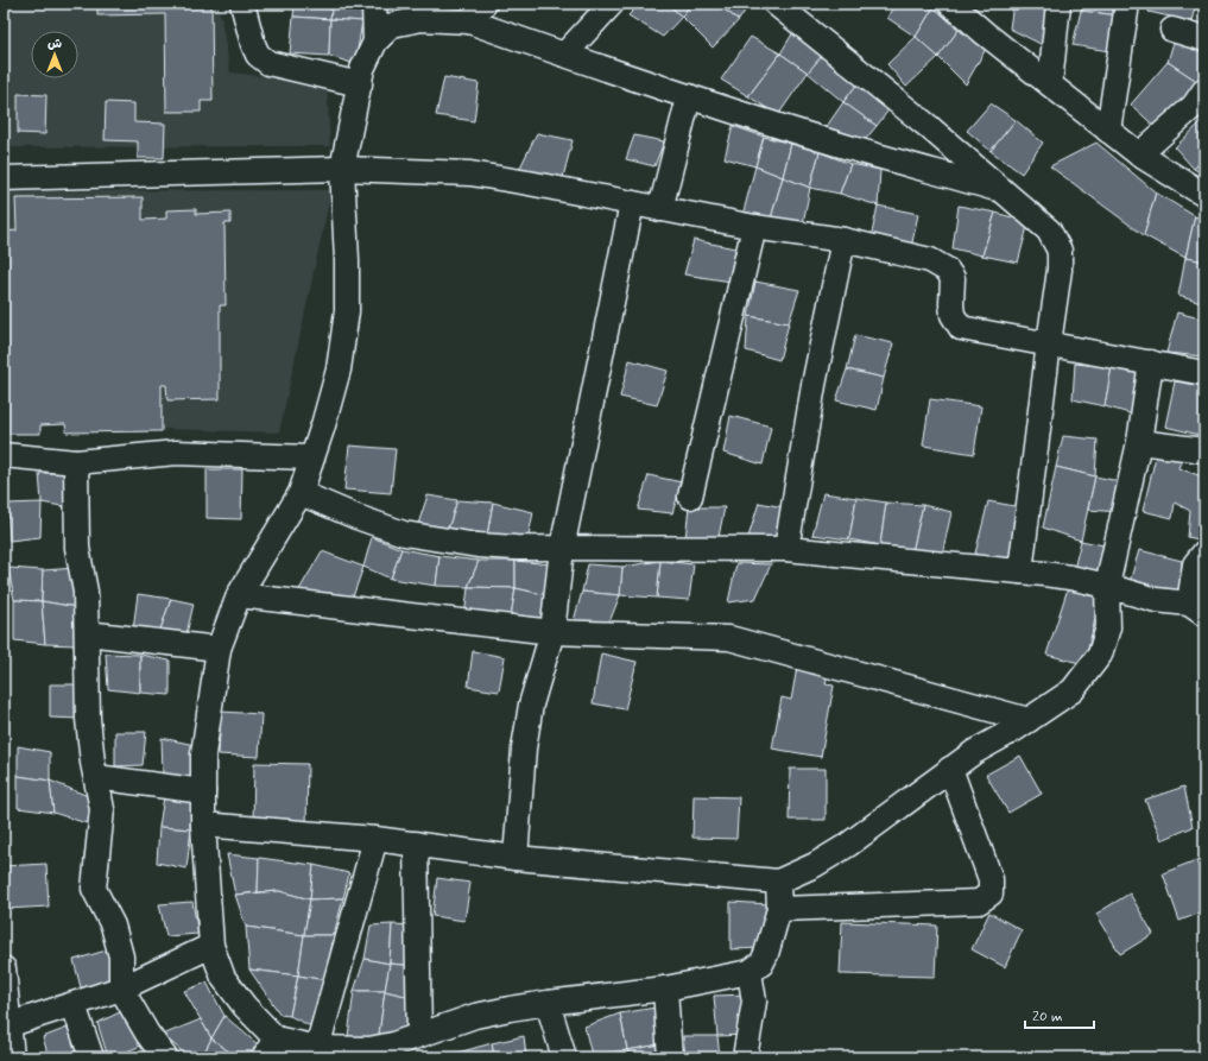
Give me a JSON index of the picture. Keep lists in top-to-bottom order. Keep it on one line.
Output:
{"scale_bar":"20 m","north":"top"}
